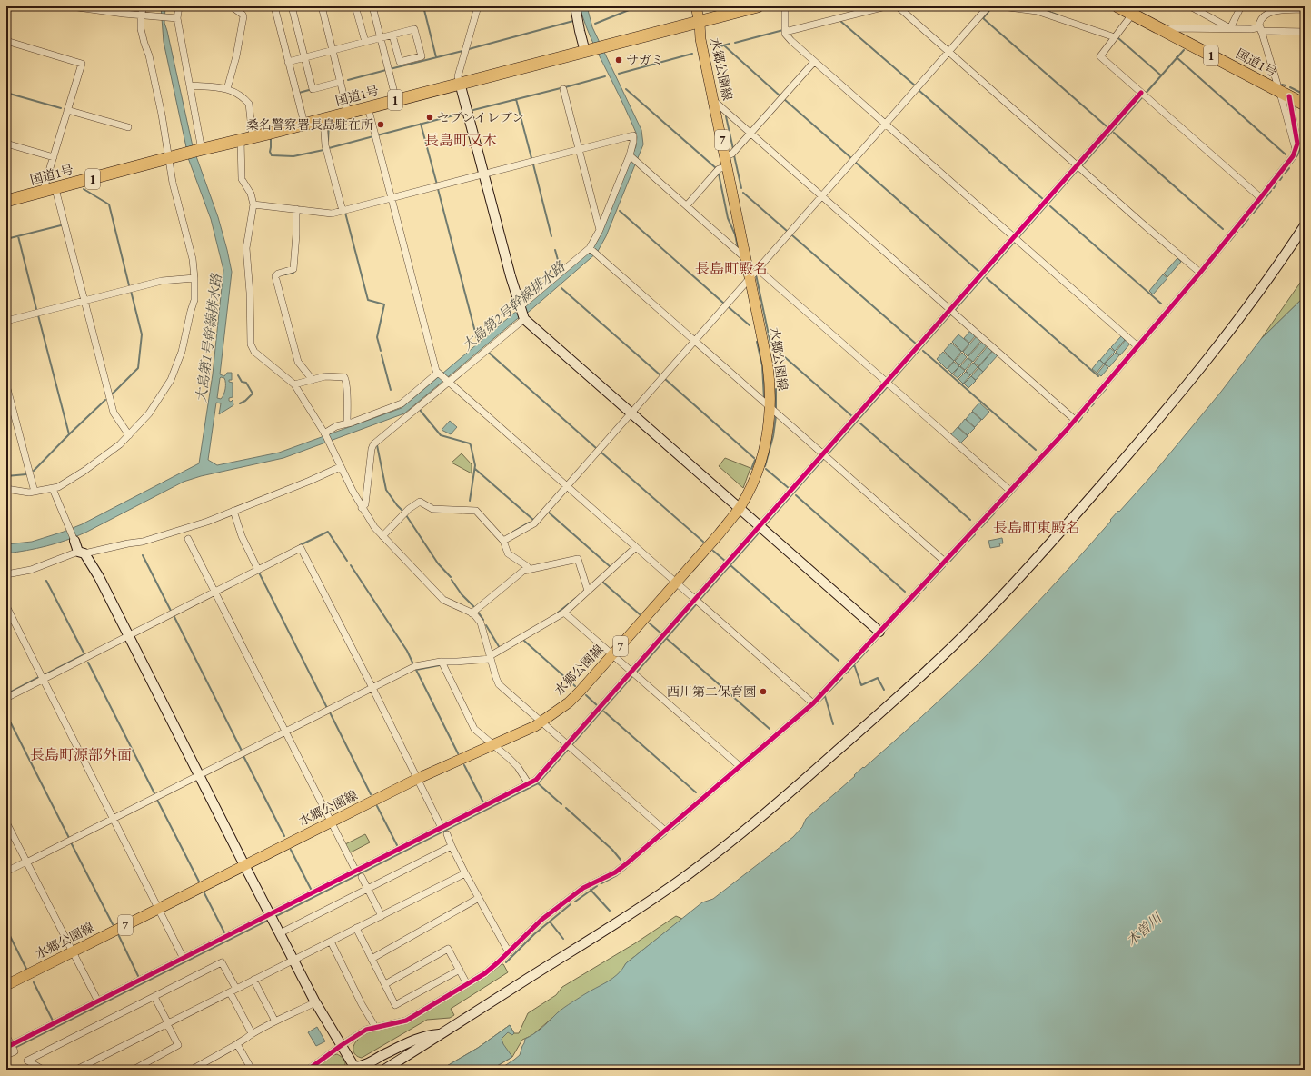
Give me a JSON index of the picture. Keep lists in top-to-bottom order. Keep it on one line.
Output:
{"streets":{"highway":["1","国道1号"],"main road":["水郷公園線","7"]},"crossings":[["国道1号","水郷公園線"]],"districts":["長島町又木","長島町殿名","長島町東殿名","長島町源部外面"],"water":["大島第2号幹線排水路","大島第1号幹線排水路","木曽川"],"places":["サガミ","セブンイレブン","桑名警察署長島駐在所","西川第二保育園"]}
